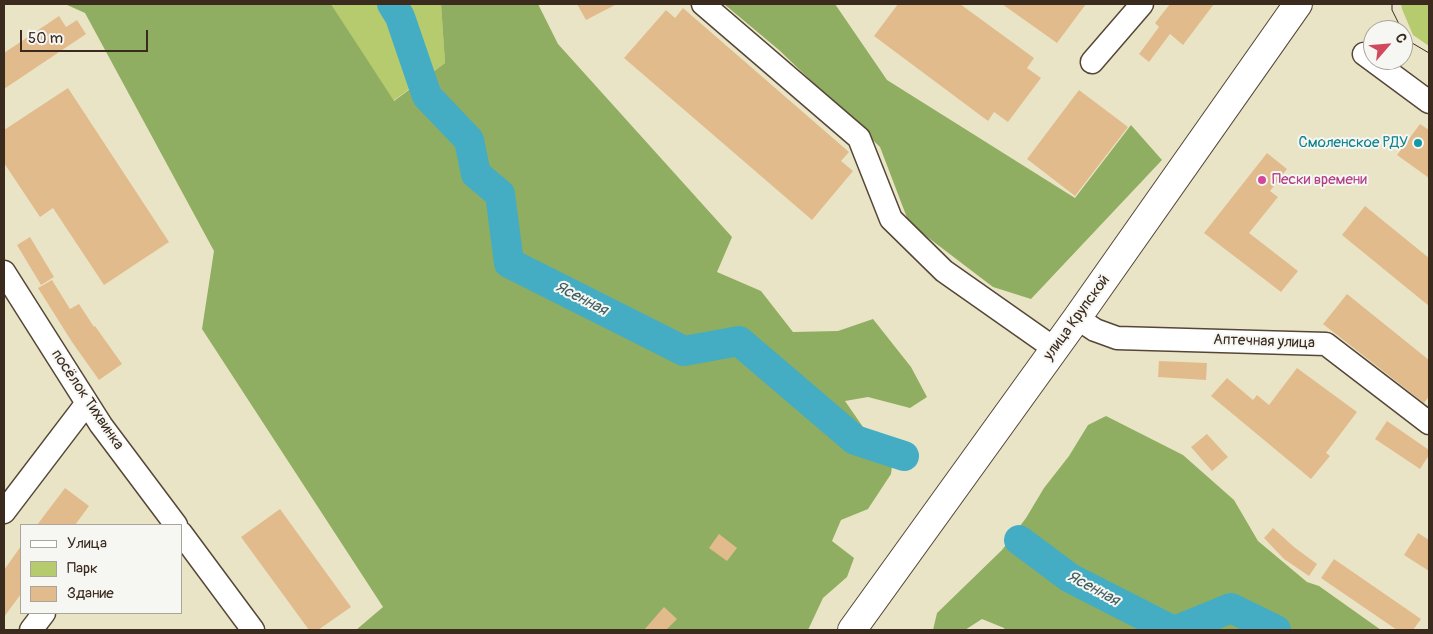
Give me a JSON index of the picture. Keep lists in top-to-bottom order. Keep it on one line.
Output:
{"streets":{"main road":["улица Крупской"],"street":["Аптечная улица","посёлок Тихвинка"]},"crossings":[["улица Крупской","Аптечная улица"]],"water":["Ясенная"],"places":["Смоленское РДУ","Пески времени"],"legend":["Улица","Парк","Здание"],"scale_bar":"50 m","north":"top right"}
